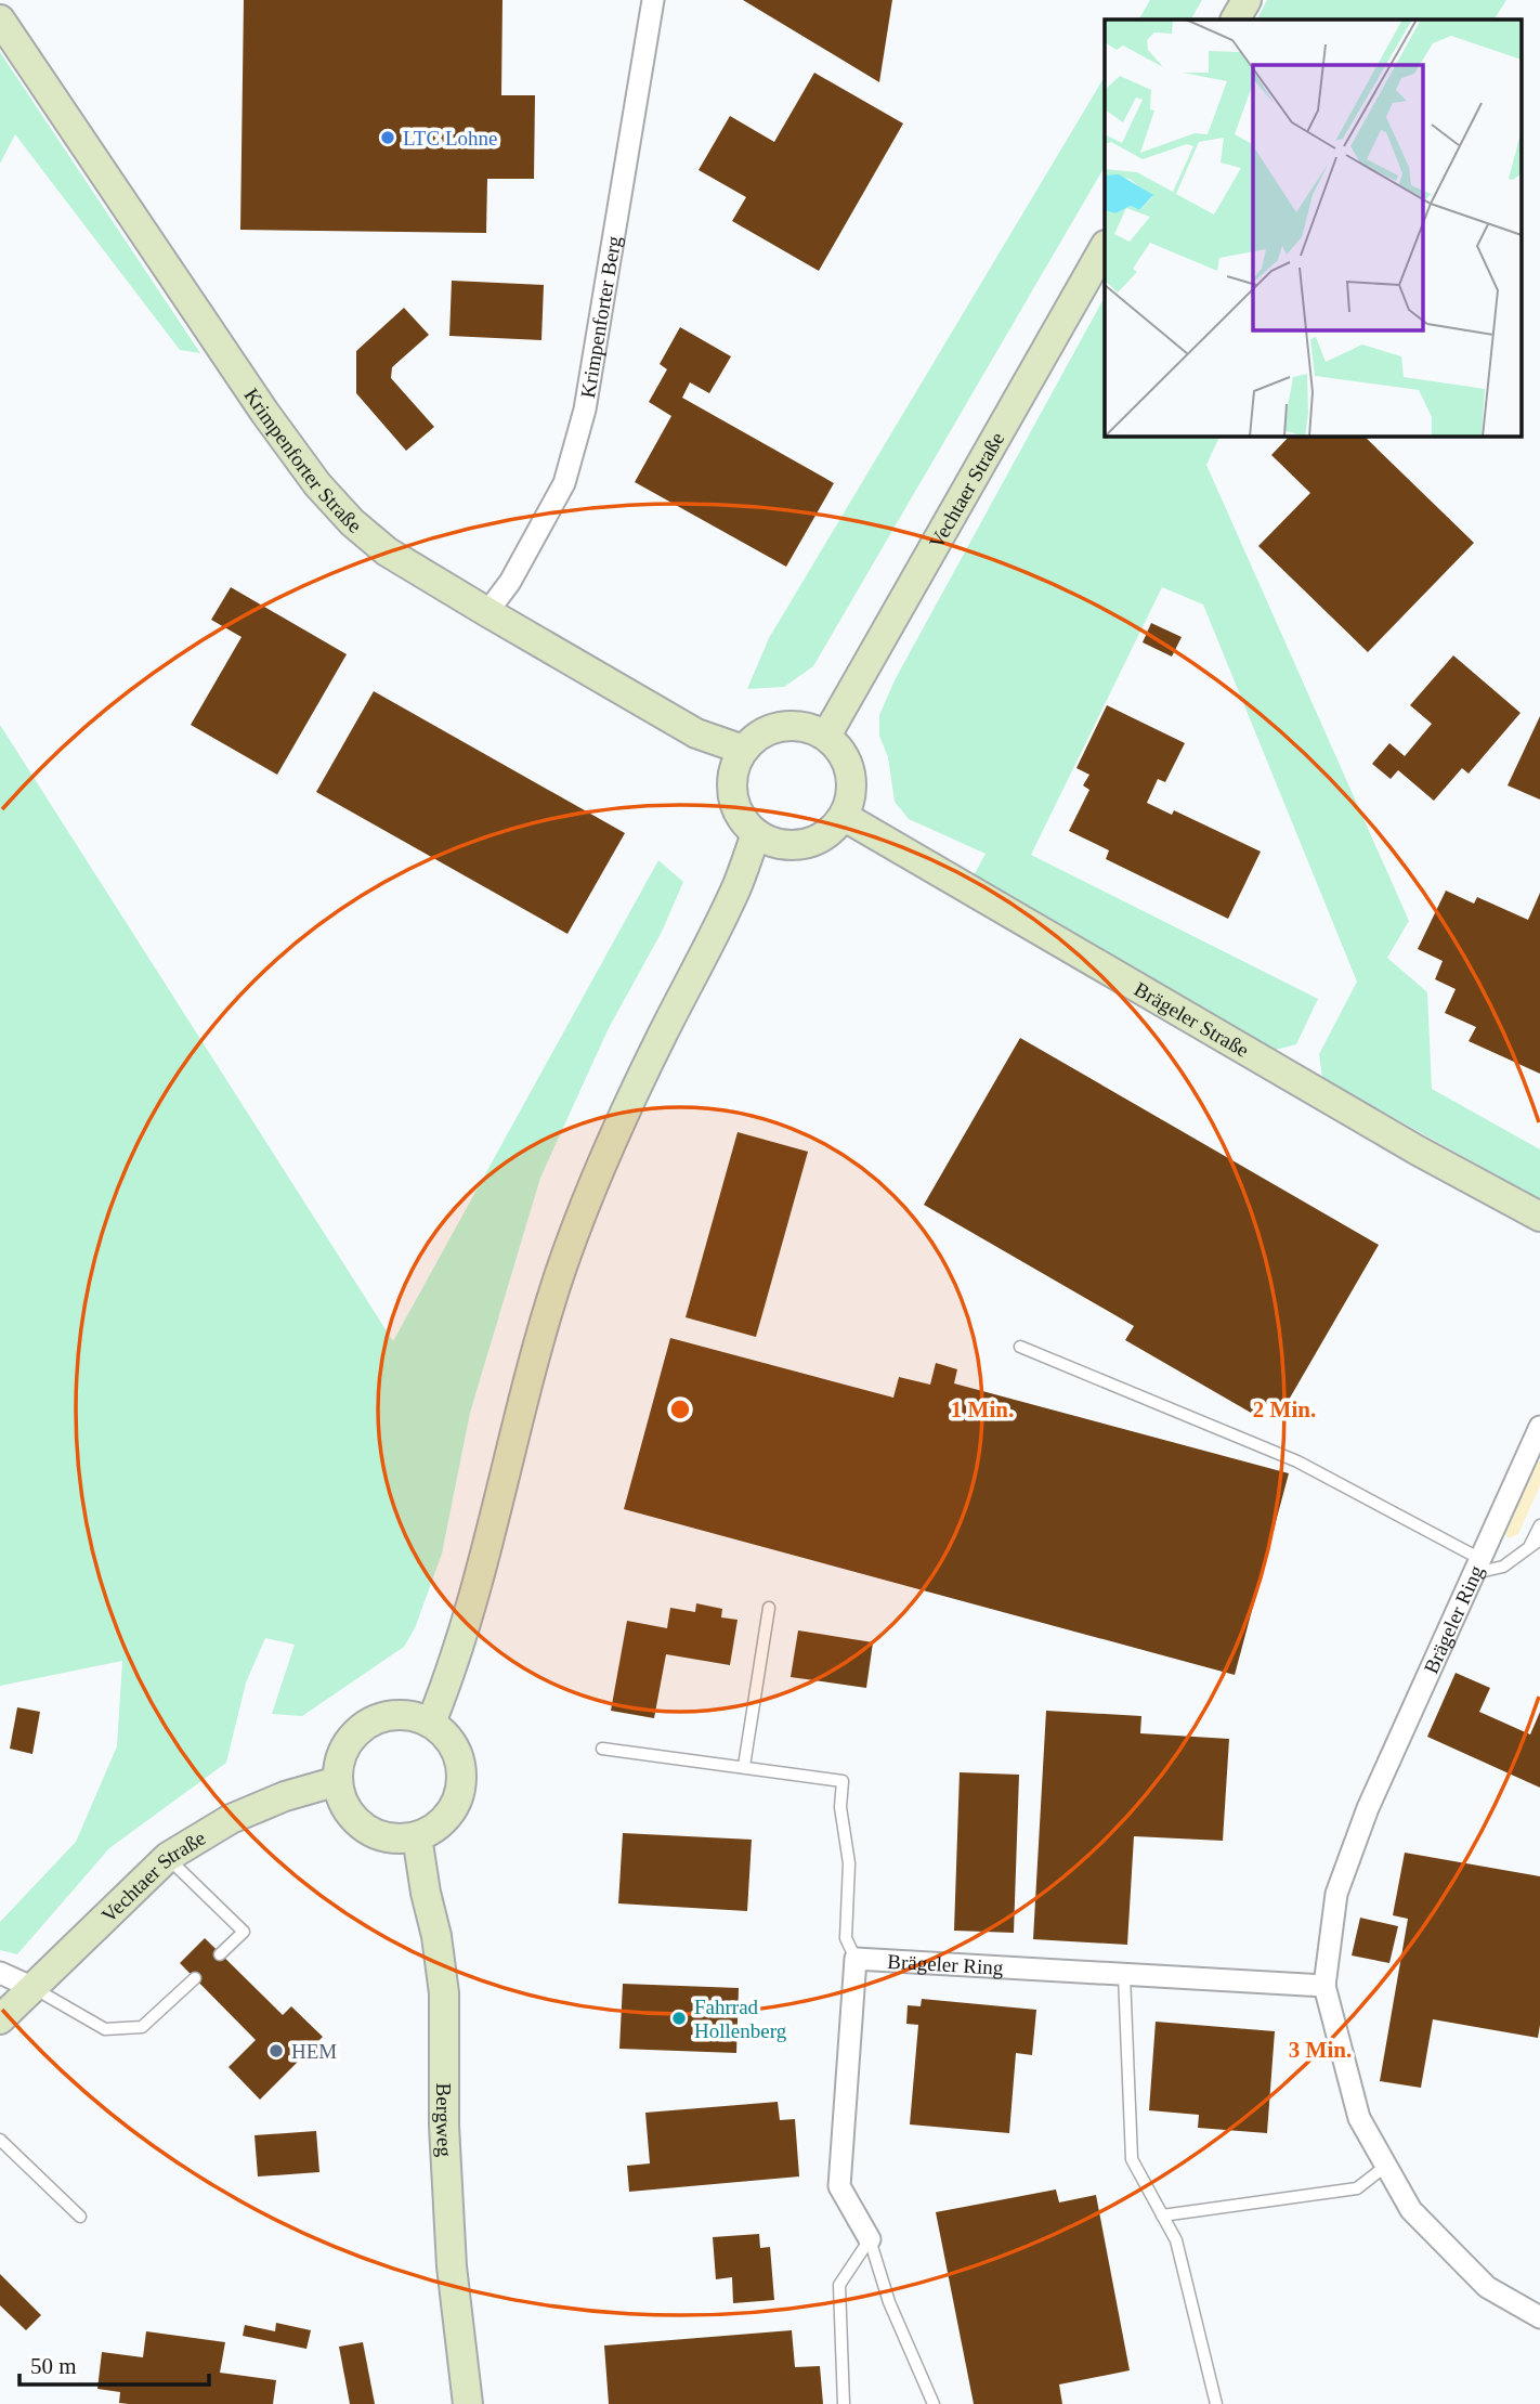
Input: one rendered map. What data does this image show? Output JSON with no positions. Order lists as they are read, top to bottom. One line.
{"streets":{"main road":["Krimpenforter Straße","Vechtaer Straße","Brägeler Straße","Bergweg"],"street":["Krimpenforter Berg","Brägeler Ring"]},"crossings":[["Krimpenforter Berg","Krimpenforter Straße"],["Krimpenforter Straße","Vechtaer Straße"],["Krimpenforter Straße","Brägeler Straße"],["Vechtaer Straße","Brägeler Straße"],["Vechtaer Straße","Bergweg"]],"places":["LTC Lohne","Fahrrad Hollenberg","HEM"],"scale_bar":"50 m","rings":["1 Min.","2 Min.","3 Min."]}
